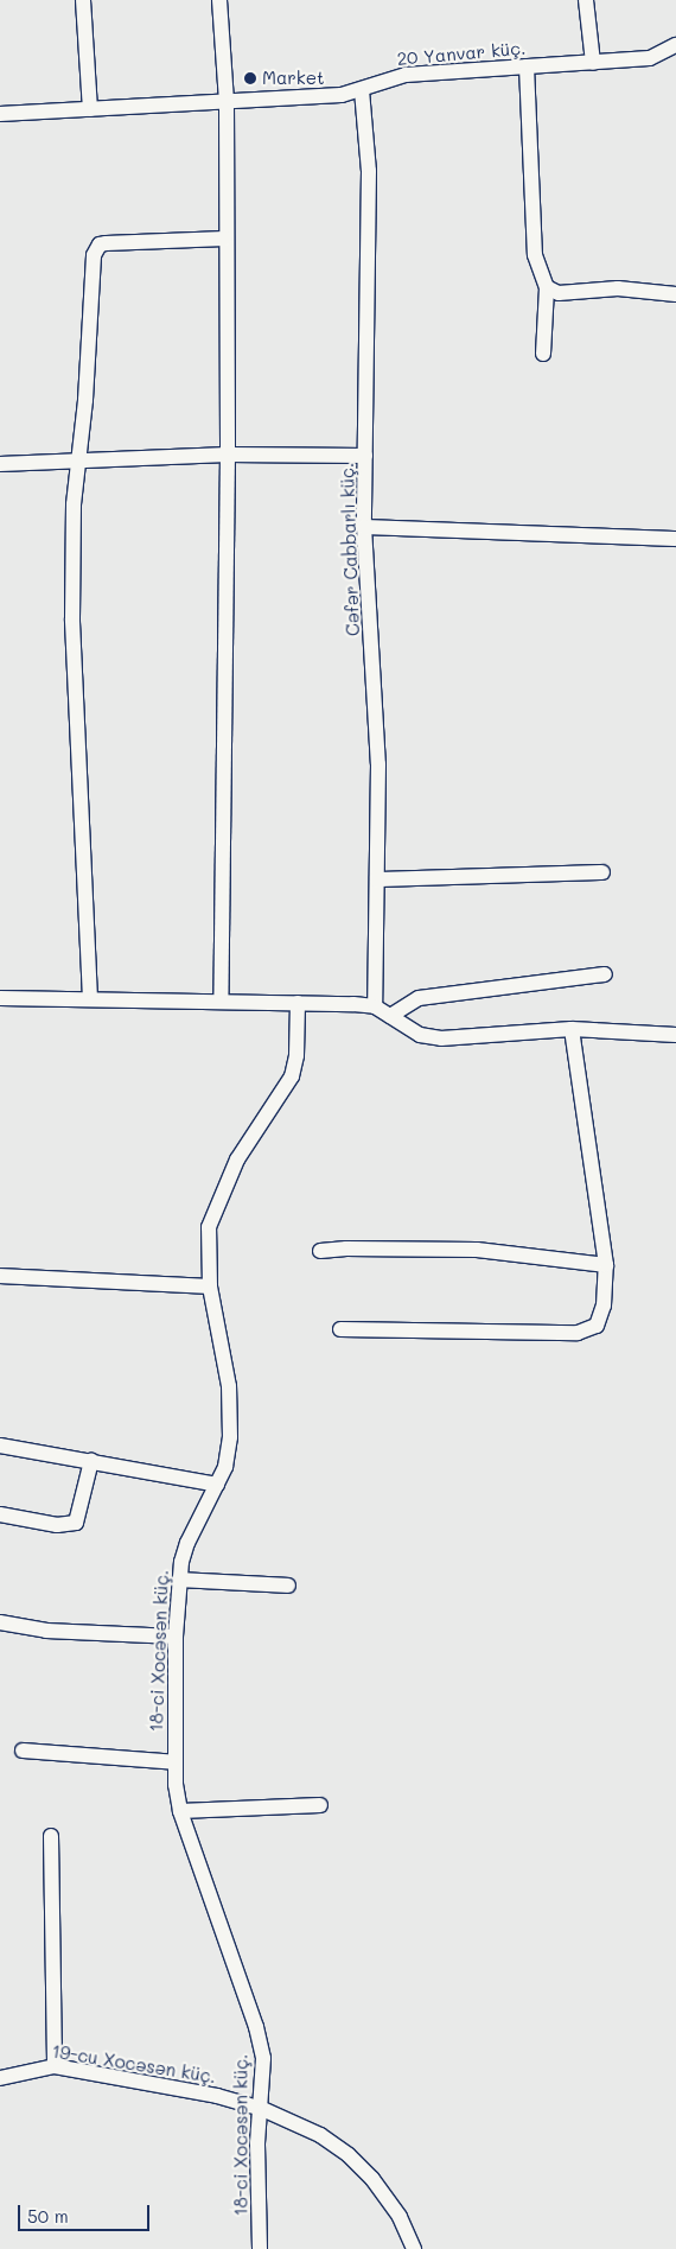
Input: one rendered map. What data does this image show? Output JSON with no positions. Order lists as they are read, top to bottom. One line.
{"streets":{"street":["20 Yanvar küç.","Cəfər Cabbarlı küç.","18-ci Xocəsən küç.","19-cu Xocəsən küç."]},"crossings":[["20 Yanvar küç.","Cəfər Cabbarlı küç."],["18-ci Xocəsən küç.","19-cu Xocəsən küç."]],"places":["Market"],"scale_bar":"50 m"}
